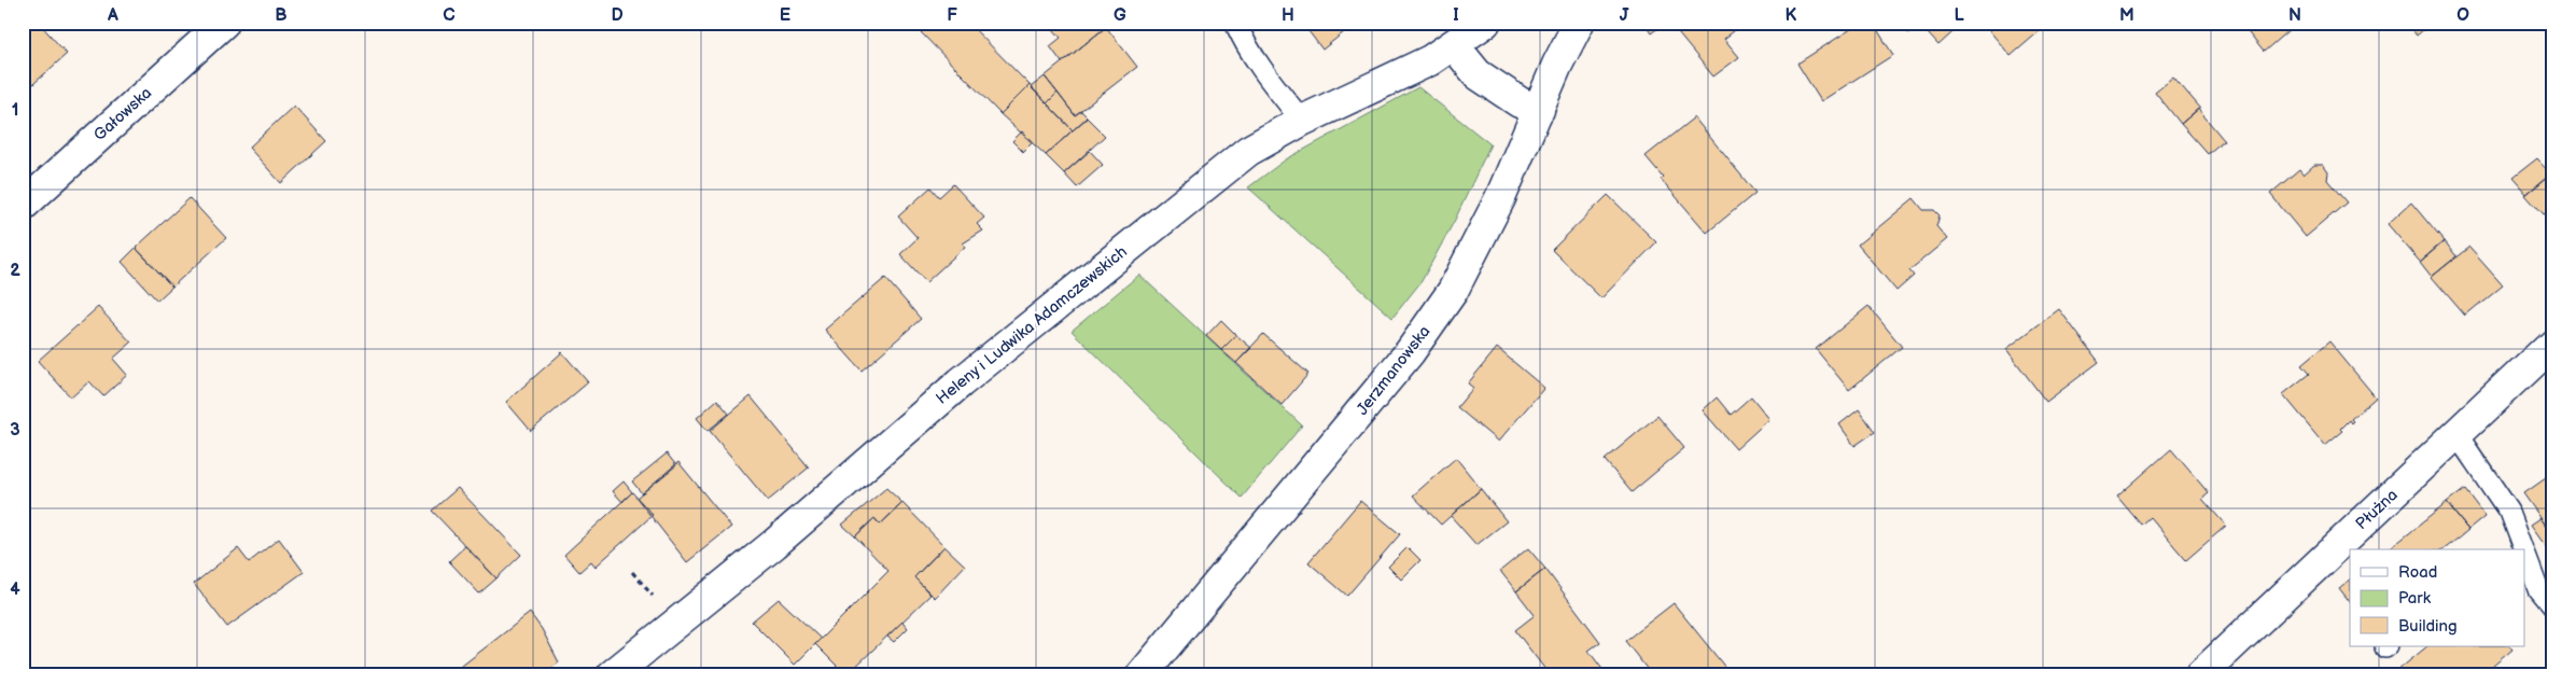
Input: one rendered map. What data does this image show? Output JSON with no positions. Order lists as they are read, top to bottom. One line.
{"streets":{"street":["Gałowska","Heleny i Ludwika Adamczewskich","Jerzmanowska","Płużna"]},"legend":["Road","Park","Building"],"grid":{"columns":["A","B","C","D","E","F","G","H","I","J","K","L","M","N","O"],"rows":["1","2","3","4"]}}
